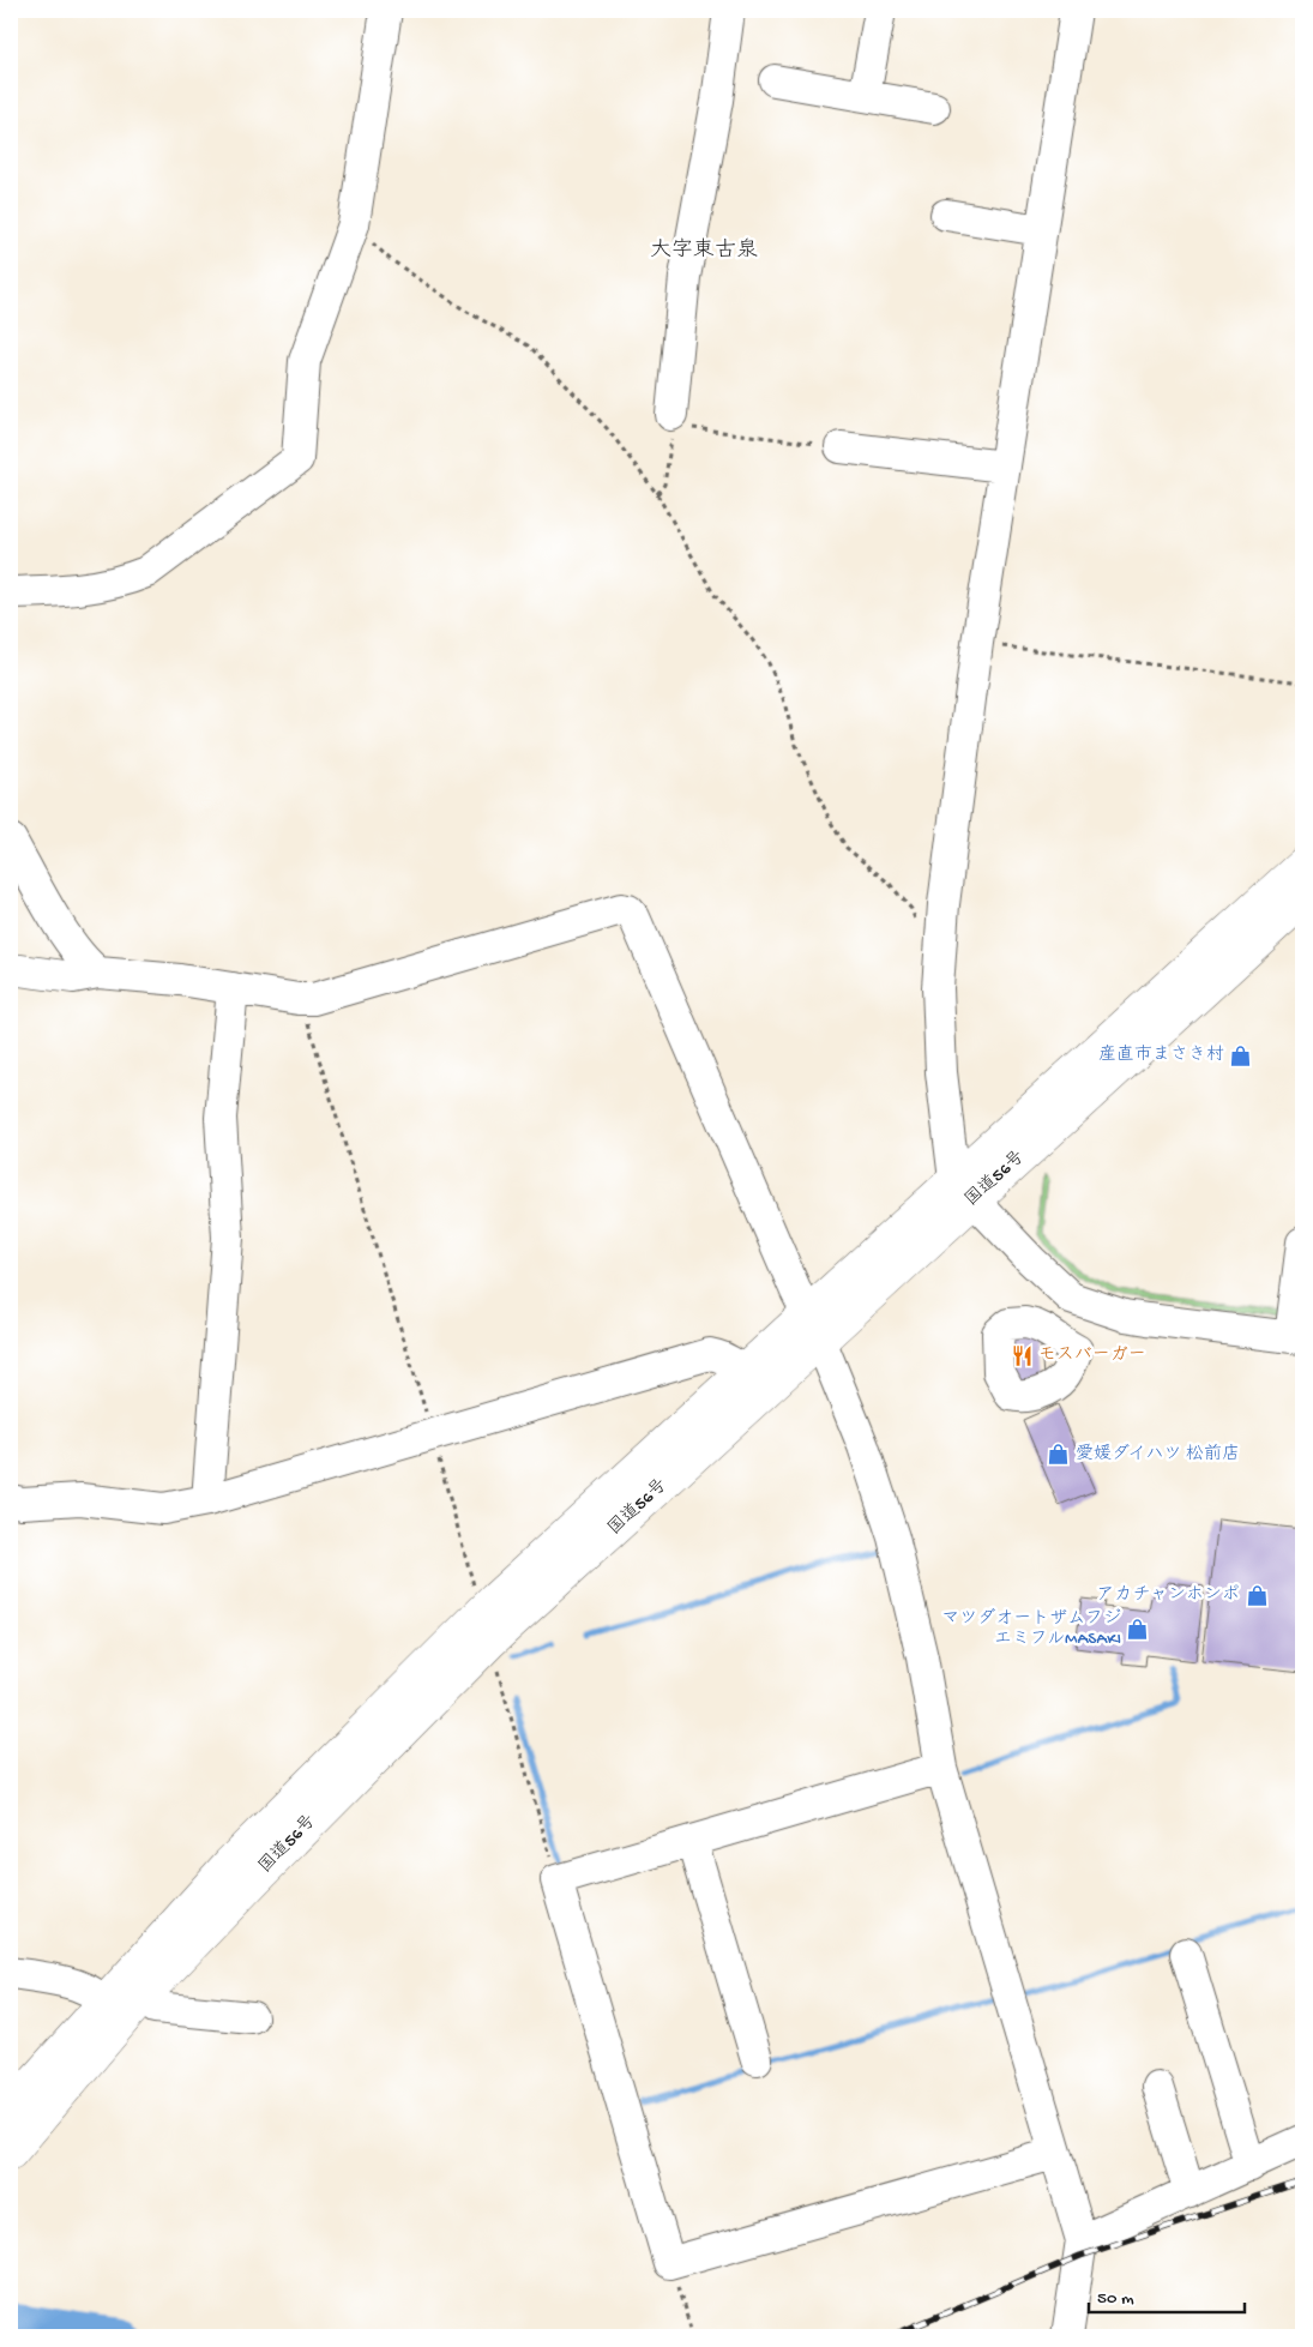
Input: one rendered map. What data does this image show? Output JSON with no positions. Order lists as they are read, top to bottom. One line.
{"streets":{"highway":["国道56号"]},"districts":["大字東古泉"],"places":{"shop":["産直市まさき村","愛媛ダイハツ 松前店","アカチャンホンポ","マツダオートザムフジ エミフルMASAKI"],"restaurant":["モスバーガー"]},"scale_bar":"50 m"}
